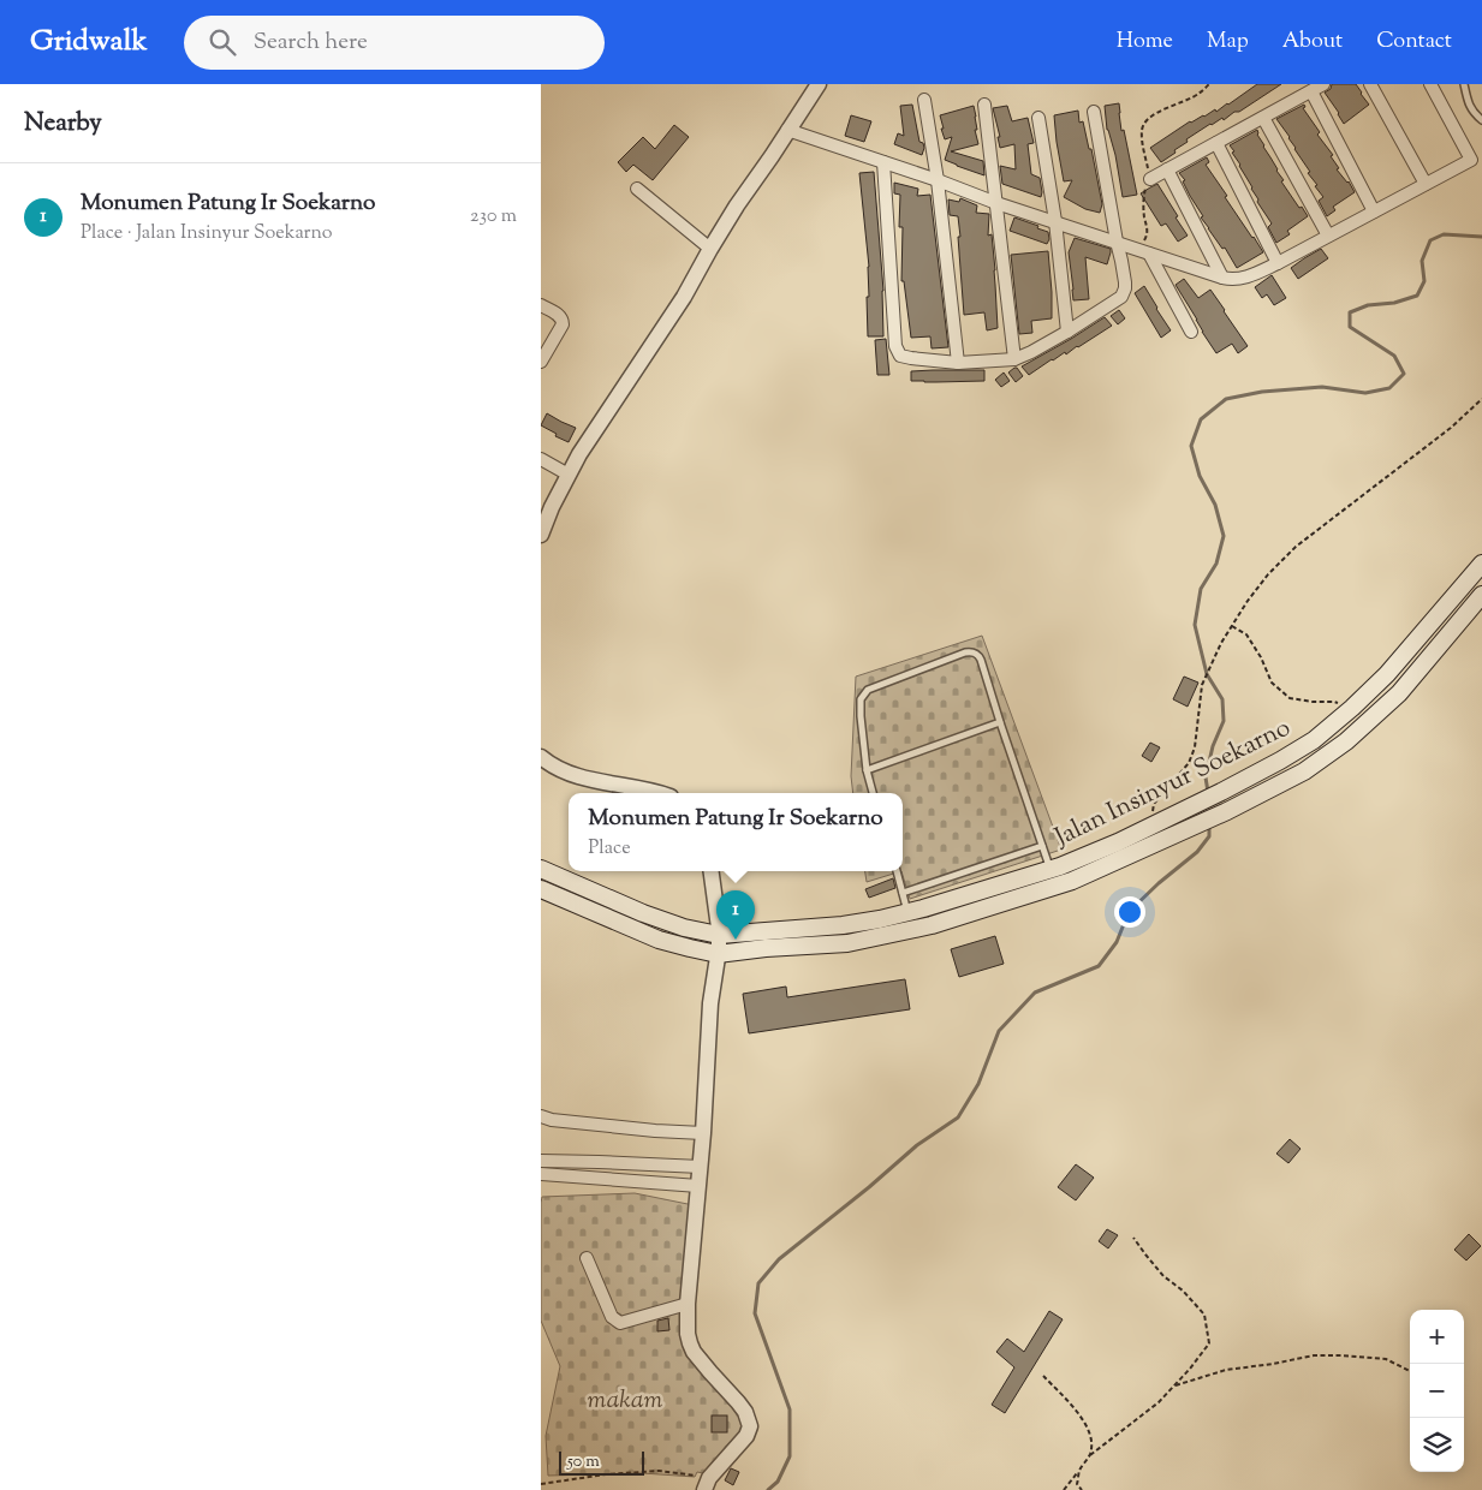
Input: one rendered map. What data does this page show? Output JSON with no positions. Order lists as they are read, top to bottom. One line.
{"streets":{"main road":["Jalan Insinyur Soekarno"]},"parks":["makam"],"scale_bar":"50 m","page":{"header":"Gridwalk","search":"Search here","nav":["Home","Map","About","Contact"],"heading":"Nearby","list":[{"mark":"1","name":"Monumen Patung Ir Soekarno","note":"Place · Jalan Insinyur Soekarno","value":"230 m"}],"popup":["Monumen Patung Ir Soekarno","Place"],"pins":"1","map_buttons":["+","−"],"scale":"50 m"}}
